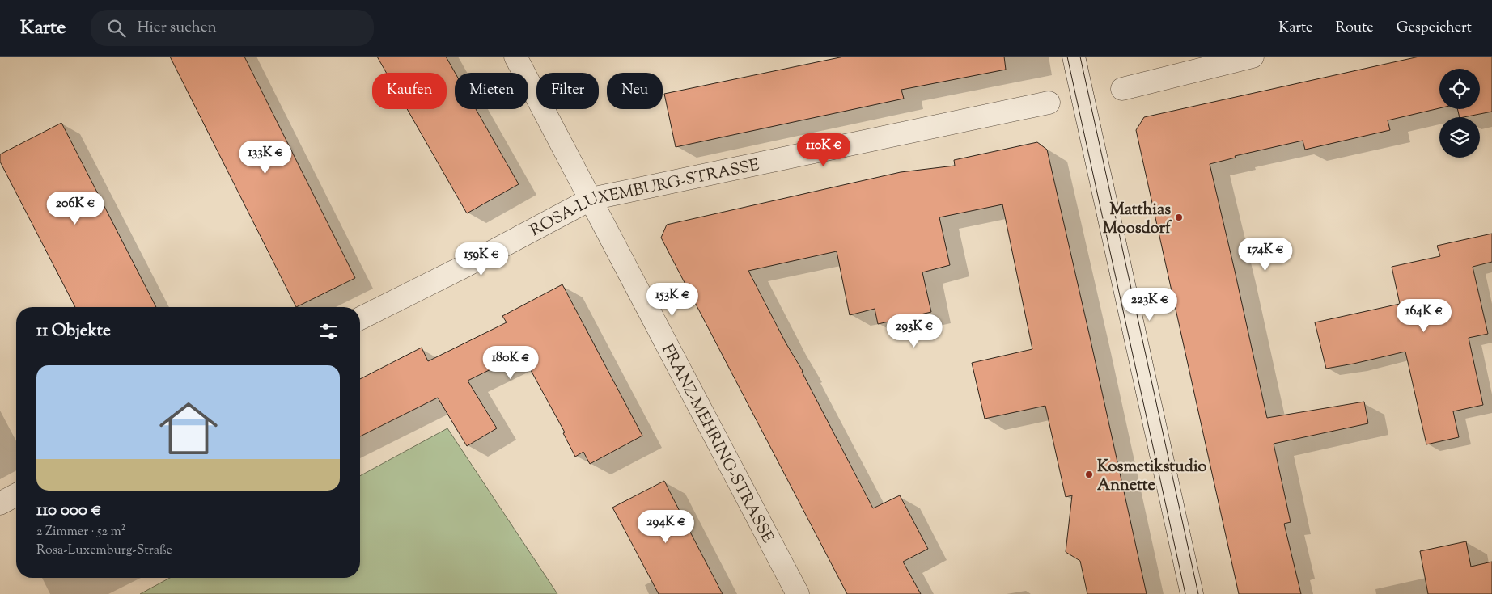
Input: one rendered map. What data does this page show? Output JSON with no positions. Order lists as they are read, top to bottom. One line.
{"streets":{"street":["ROSA-LUXEMBURG-STRASSE","FRANZ-MEHRING-STRASSE"]},"crossings":[["ROSA-LUXEMBURG-STRASSE","FRANZ-MEHRING-STRASSE"]],"places":["Matthias Moosdorf","Kosmetikstudio Annette"],"page":{"header":"Karte","search":"Hier suchen","nav":["Karte","Route","Gespeichert"],"chip":["Kaufen","Mieten","Filter","Neu"],"price":["110K €","133K €","206K €","174K €","159K €","153K €","223K €","164K €","293K €","180K €","294K €"],"heading":"11 Objekte","list":[{"name":"110 000 €","note":"2 Zimmer · 52 m² · Rosa-Luxemburg-Straße"}]}}
